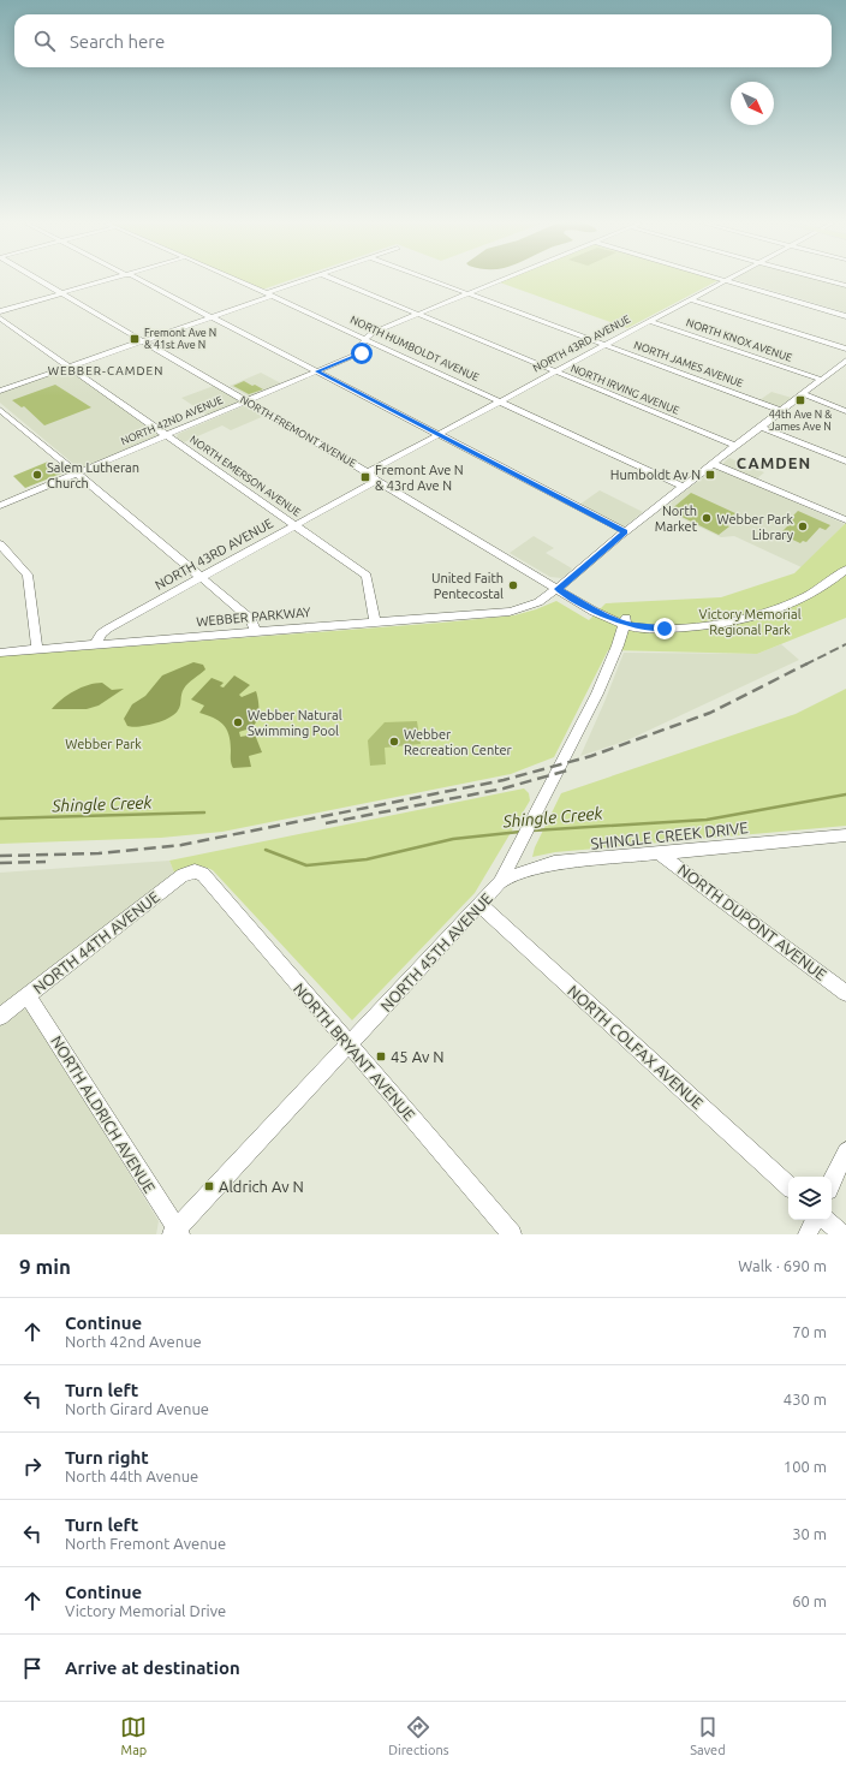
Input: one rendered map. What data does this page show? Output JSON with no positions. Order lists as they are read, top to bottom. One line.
{"streets":{"street":["NORTH KNOX AVENUE","NORTH 43RD AVENUE","NORTH HUMBOLDT AVENUE","NORTH JAMES AVENUE","NORTH IRVING AVENUE","NORTH 42ND AVENUE","NORTH FREMONT AVENUE","NORTH EMERSON AVENUE","WEBBER PARKWAY","SHINGLE CREEK DRIVE","NORTH DUPONT AVENUE","NORTH 44TH AVENUE","NORTH 45TH AVENUE","NORTH COLFAX AVENUE","NORTH BRYANT AVENUE","NORTH ALDRICH AVENUE"]},"crossings":[["NORTH KNOX AVENUE","NORTH 43RD AVENUE"],["NORTH 43RD AVENUE","NORTH HUMBOLDT AVENUE"],["NORTH 43RD AVENUE","NORTH JAMES AVENUE"],["NORTH 43RD AVENUE","NORTH IRVING AVENUE"],["NORTH 43RD AVENUE","NORTH FREMONT AVENUE"],["NORTH 43RD AVENUE","NORTH EMERSON AVENUE"],["NORTH 43RD AVENUE","WEBBER PARKWAY"],["NORTH HUMBOLDT AVENUE","NORTH 42ND AVENUE"],["NORTH 42ND AVENUE","NORTH FREMONT AVENUE"],["NORTH 42ND AVENUE","NORTH EMERSON AVENUE"],["NORTH FREMONT AVENUE","WEBBER PARKWAY"],["NORTH FREMONT AVENUE","NORTH 45TH AVENUE"],["NORTH EMERSON AVENUE","WEBBER PARKWAY"],["SHINGLE CREEK DRIVE","NORTH DUPONT AVENUE"],["SHINGLE CREEK DRIVE","NORTH 45TH AVENUE"],["NORTH 44TH AVENUE","NORTH BRYANT AVENUE"],["NORTH 44TH AVENUE","NORTH ALDRICH AVENUE"],["NORTH 45TH AVENUE","NORTH COLFAX AVENUE"],["NORTH 45TH AVENUE","NORTH BRYANT AVENUE"],["NORTH 45TH AVENUE","NORTH ALDRICH AVENUE"]],"districts":["WEBBER-CAMDEN","CAMDEN"],"water":["Shingle Creek"],"parks":["Victory Memorial Regional Park","Webber Park"],"places":{"transit":["Fremont Ave N & 41st Ave N","44th Ave N & James Ave N","Humboldt Av N","Fremont Ave N & 43rd Ave N","45 Av N","Aldrich Av N"],"other":["Salem Lutheran Church","North Market","Webber Park Library","United Faith Pentecostal","Webber Natural Swimming Pool","Webber Recreation Center"]},"north":"bottom right","page":{"search":"Search here","heading":["9 min","Walk · 690 m"],"list":[["Continue","North 42nd Avenue","70 m"],["Turn left","North Girard Avenue","430 m"],["Turn right","North 44th Avenue","100 m"],["Turn left","North Fremont Avenue","30 m"],["Continue","Victory Memorial Drive","60 m"],"Arrive at destination"],"nav":["Map","Directions","Saved"]}}
